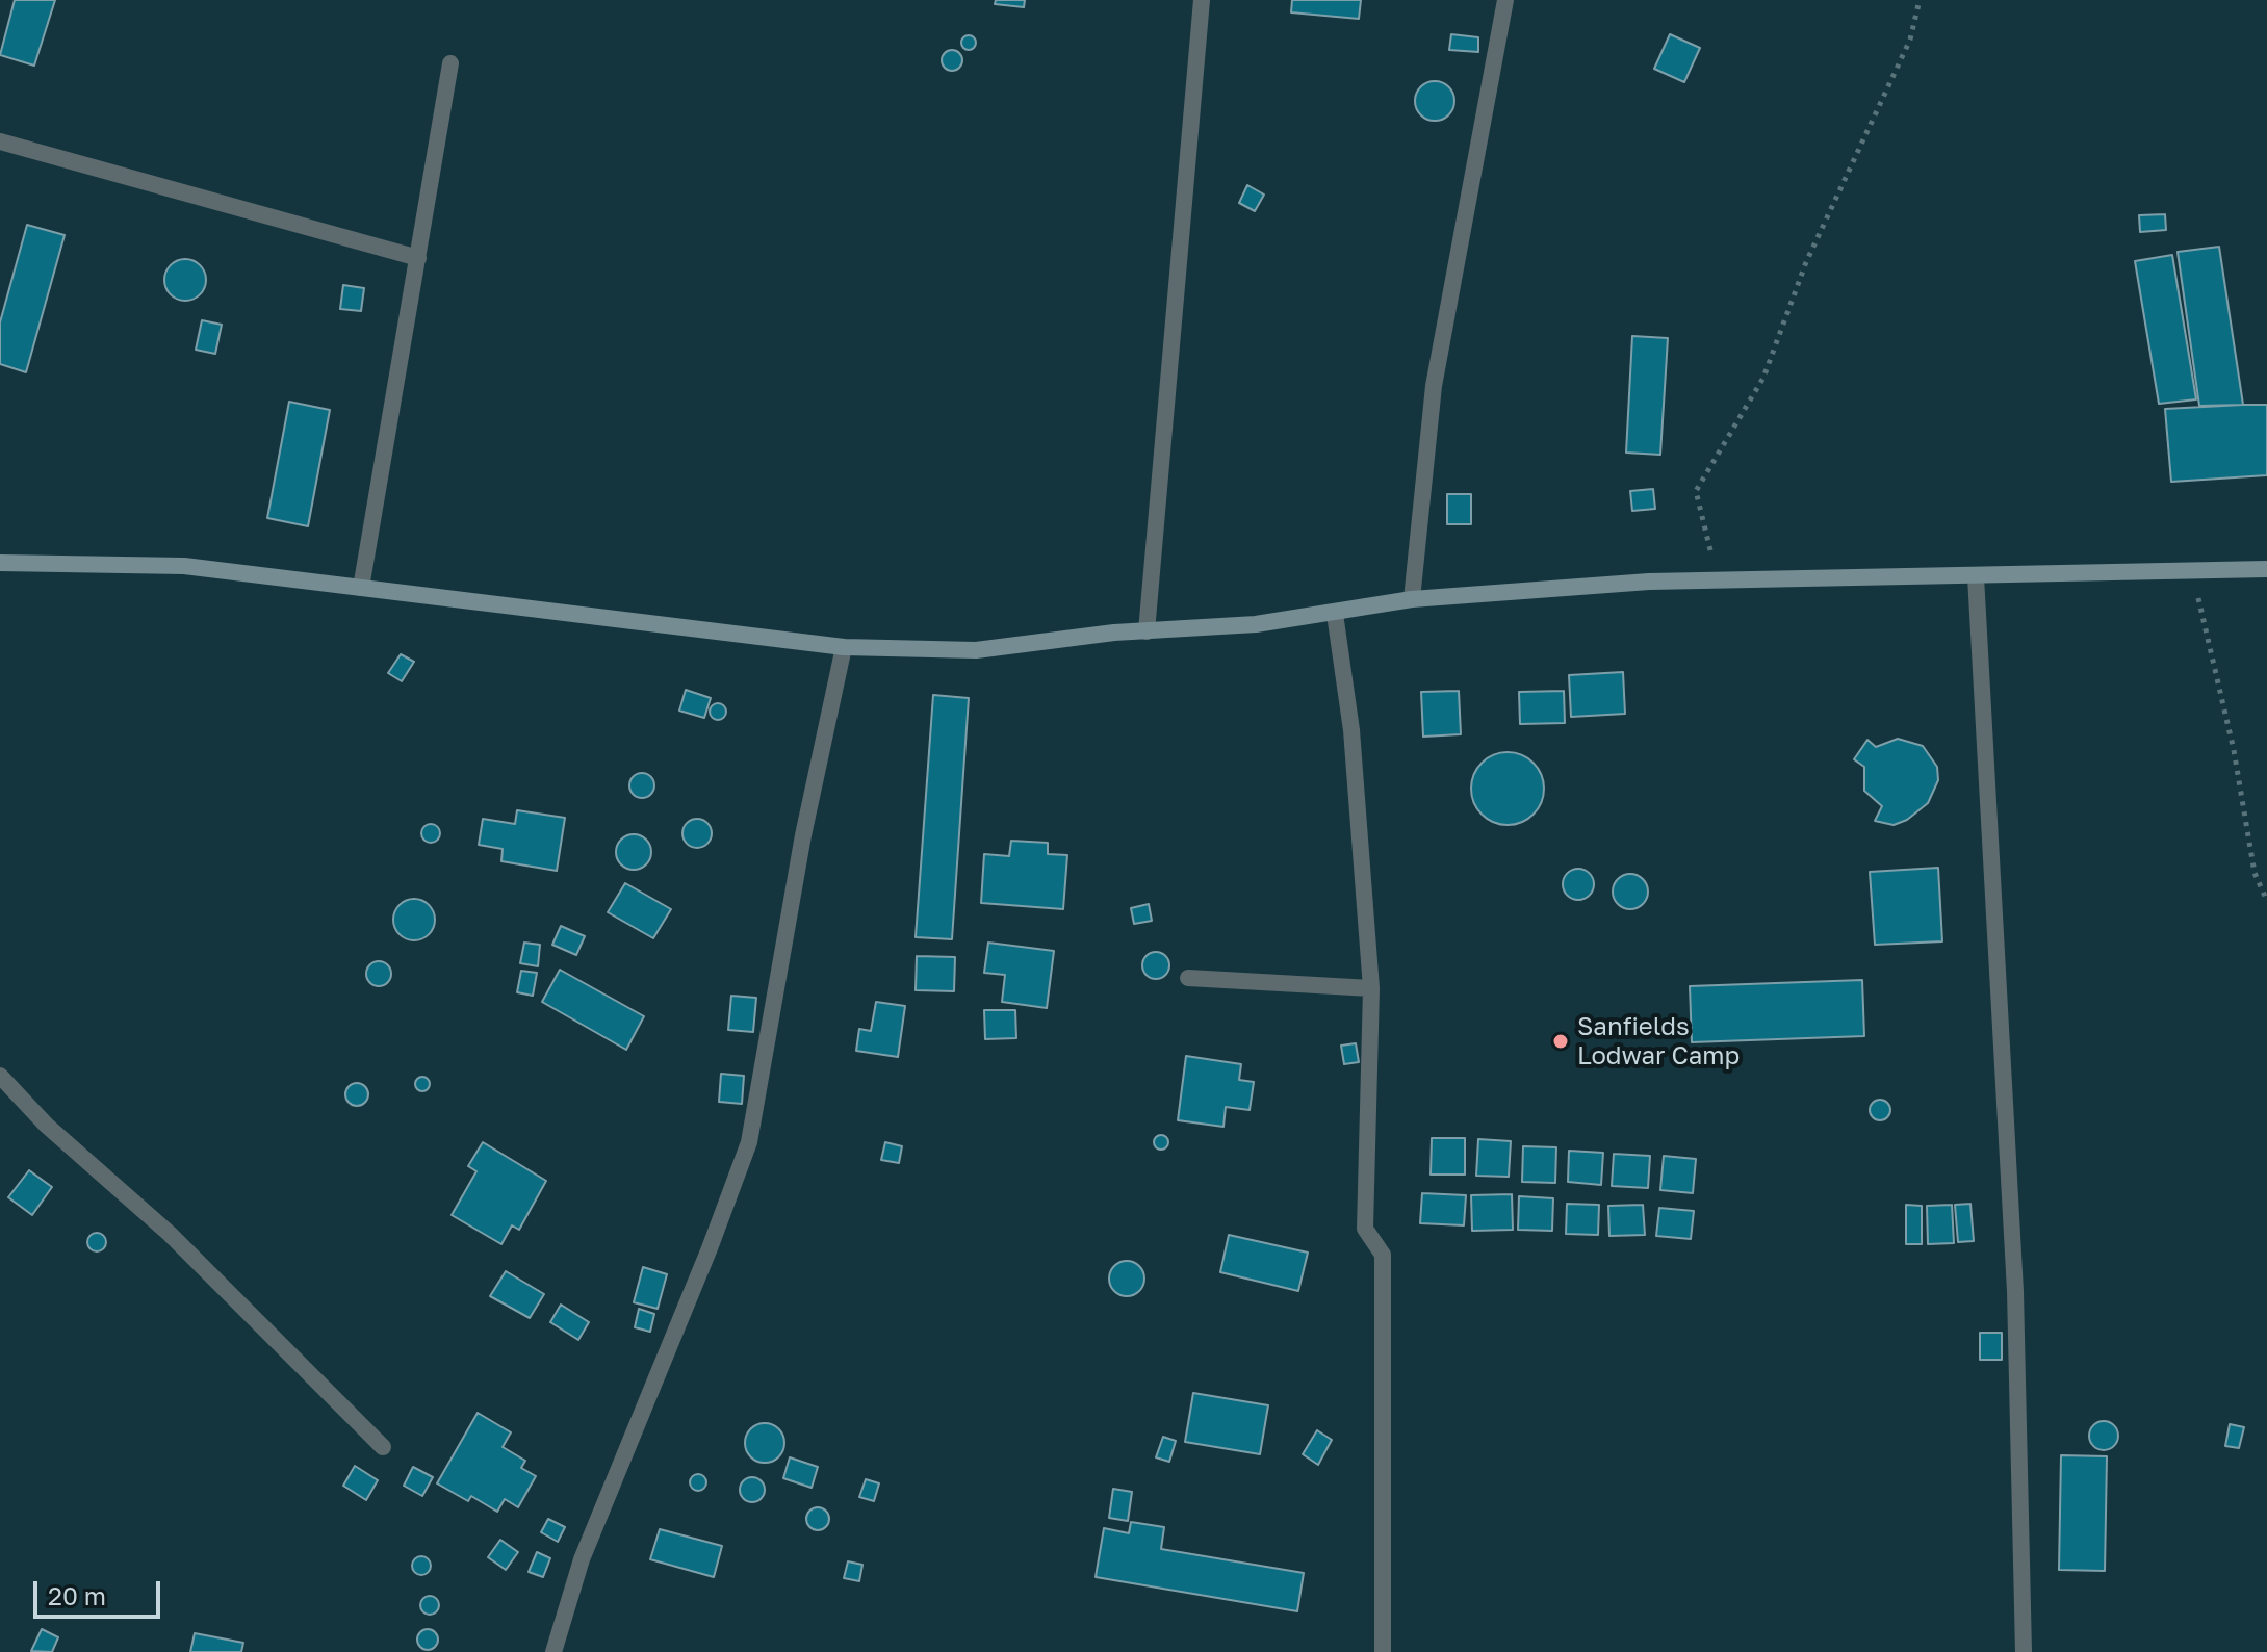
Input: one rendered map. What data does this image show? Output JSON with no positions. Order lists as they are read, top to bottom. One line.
{"places":["Sanfields Lodwar Camp"],"scale_bar":"20 m"}
